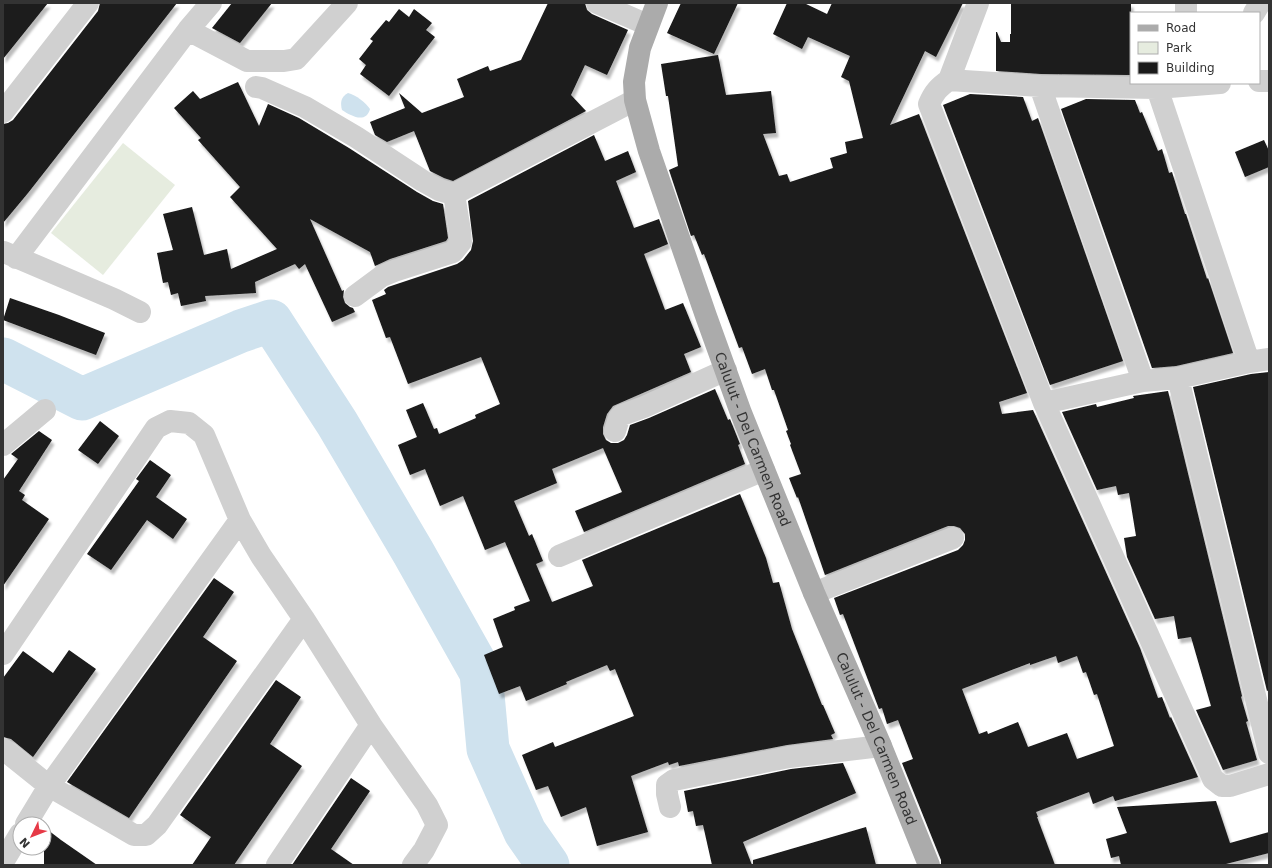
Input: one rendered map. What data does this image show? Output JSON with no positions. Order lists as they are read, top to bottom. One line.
{"streets":{"main road":["Calulut - Del Carmen Road"]},"legend":["Road","Park","Building"],"north":"bottom left"}
